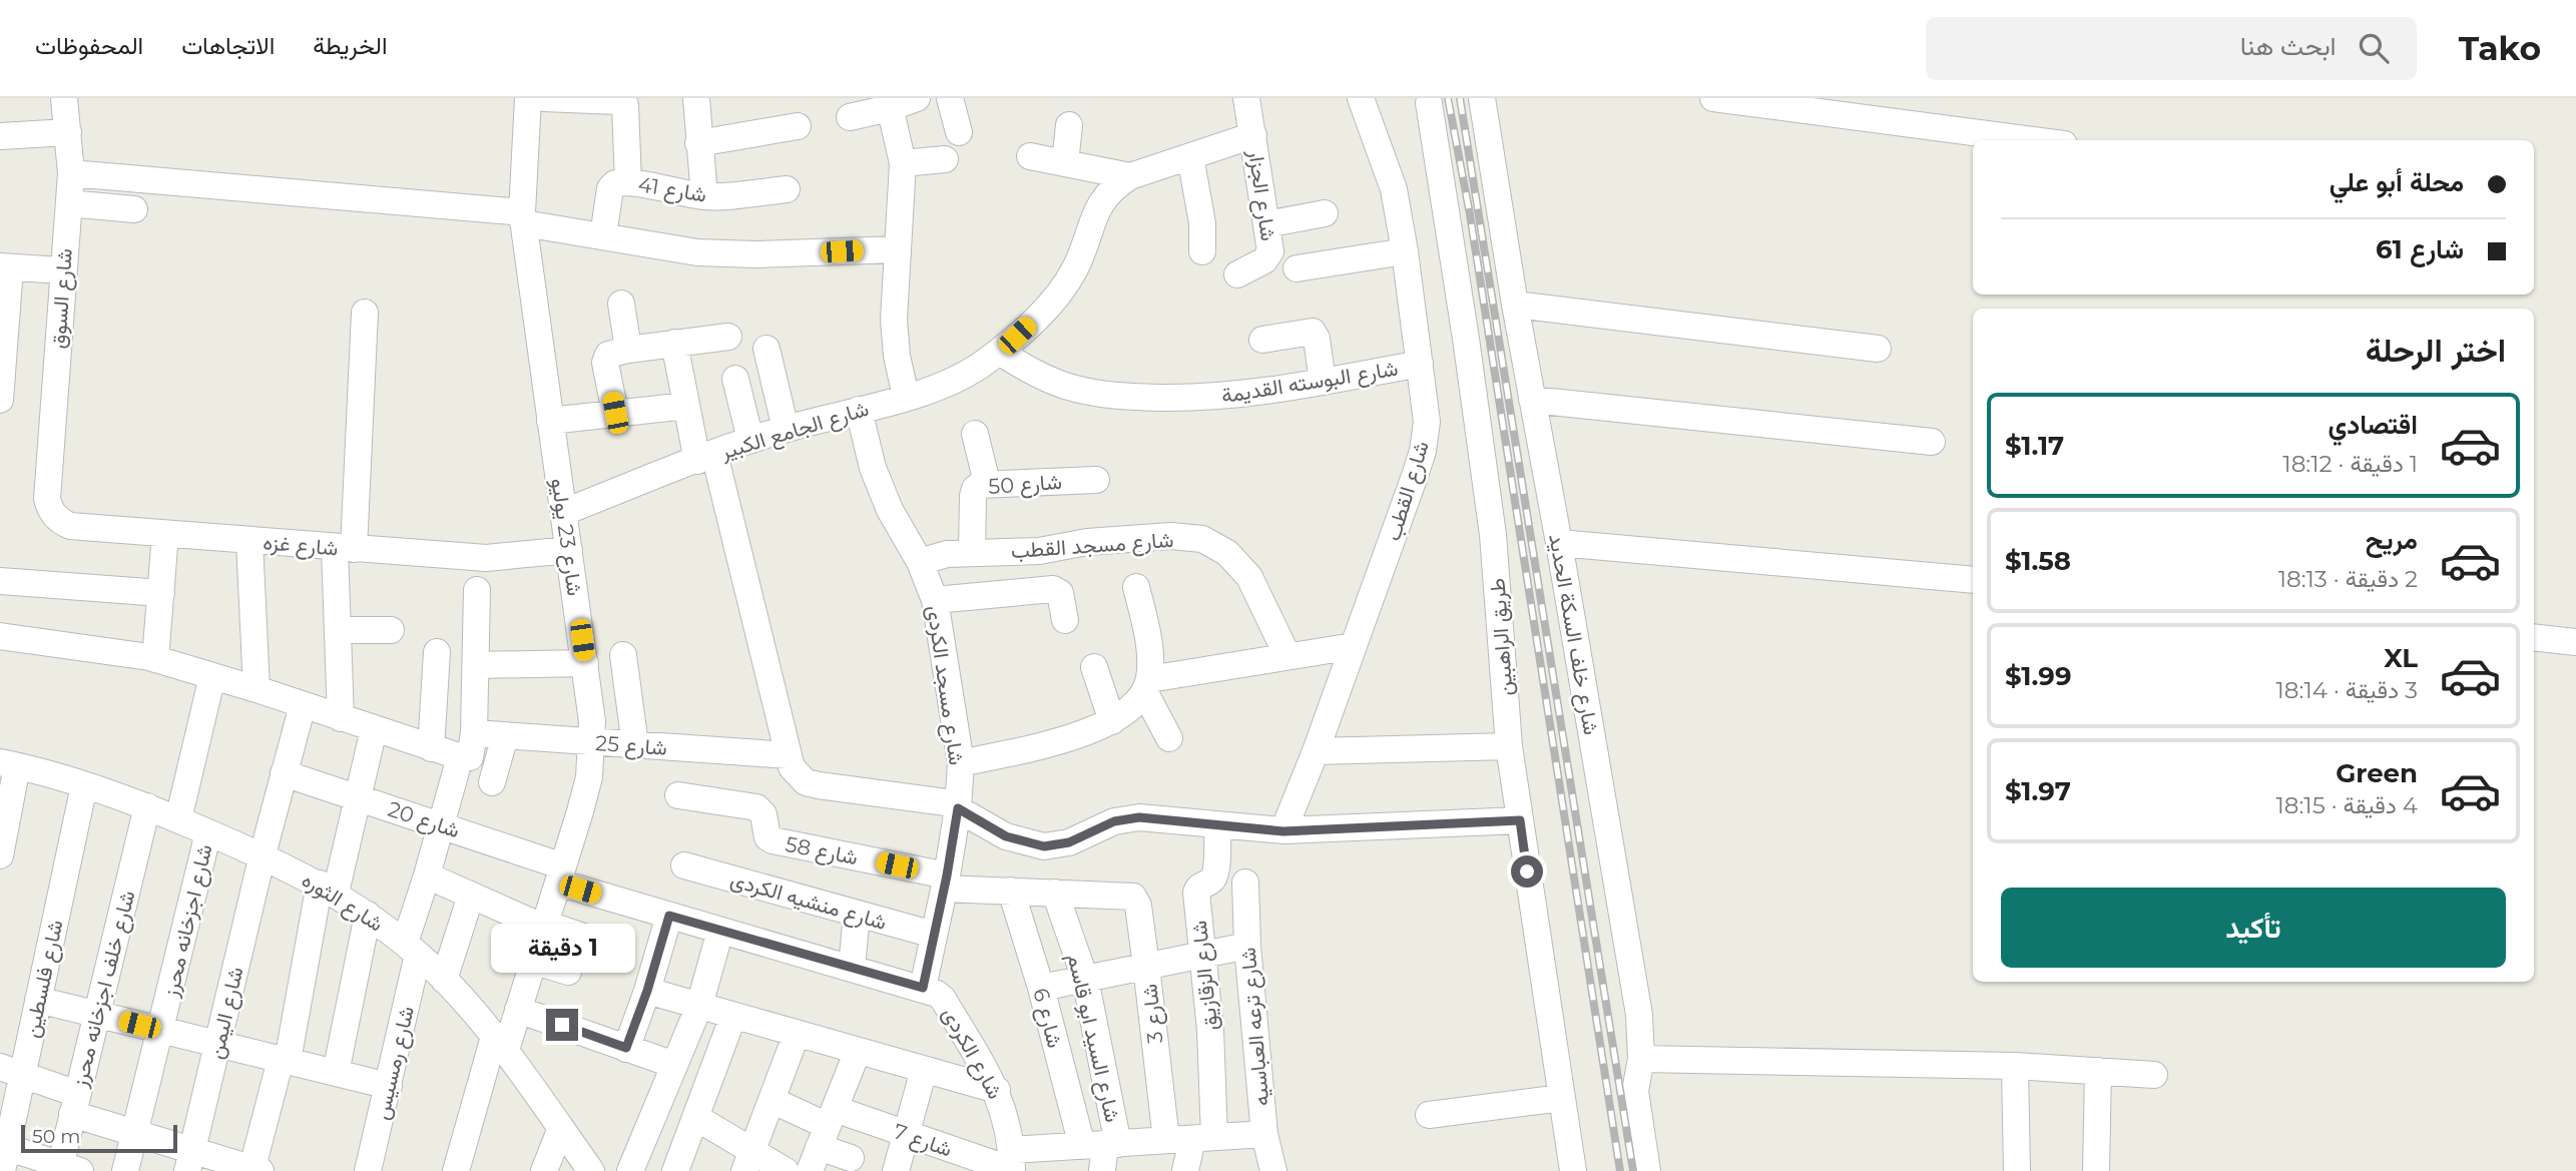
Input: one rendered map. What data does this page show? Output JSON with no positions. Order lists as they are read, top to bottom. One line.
{"streets":{"street":["شارع 41","شارع الجزار","شارع السوق","شارع البوسته القديمة","شارع الجامع الكبير","شارع 50","شارع القطب","شارع 23 يوليو","شارع غزه","شارع مسجد القطب","شارع خلف السكة الحديد","طريق الراهبين","شارع مسجد الكردى","شارع 25","شارع 20","شارع 58","شارع منشيه الكردى","شارع الثوره","شارع اجزخانه محرز","شارع الزقازيق","شارع فلسطين","شارع خلف اجزخانه محرز","شارع اليمن","شارع 3","شارع 6","شارع ترعه العباسيه","شارع السيد ابو قاسم","شارع الكردى","شارع رمسيس","شارع 7"]},"crossings":[["شارع السوق","شارع غزه"],["شارع البوسته القديمة","شارع الجامع الكبير"],["شارع البوسته القديمة","شارع القطب"],["شارع الجامع الكبير","شارع 23 يوليو"],["شارع الجامع الكبير","شارع مسجد الكردى"],["شارع 50","شارع مسجد القطب"],["شارع 23 يوليو","شارع غزه"],["شارع 23 يوليو","شارع 25"],["شارع 23 يوليو","شارع 20"],["شارع 23 يوليو","شارع الثوره"],["شارع مسجد القطب","شارع مسجد الكردى"],["شارع مسجد الكردى","شارع 20"],["شارع مسجد الكردى","شارع 58"],["شارع مسجد الكردى","شارع منشيه الكردى"],["شارع مسجد الكردى","شارع الكردى"],["شارع 25","شارع رمسيس"],["شارع 20","شارع اليمن"],["شارع 20","شارع الكردى"],["شارع 20","شارع رمسيس"],["شارع الثوره","شارع اجزخانه محرز"],["شارع الثوره","شارع فلسطين"],["شارع الثوره","شارع خلف اجزخانه محرز"],["شارع الثوره","شارع اليمن"],["شارع الثوره","شارع رمسيس"],["شارع الزقازيق","شارع 3"],["شارع 3","شارع السيد ابو قاسم"],["شارع 6","شارع السيد ابو قاسم"],["شارع الكردى","شارع 7"]],"scale_bar":"50 m","page":{"header":"Tako","search":"ابحث هنا","nav":["الخريطة","الاتجاهات","المحفوظات"],"banner":["محلة أبو علي","شارع 61"],"heading":"اختر الرحلة","list":[{"name":"اقتصادي","note":"1 دقيقة · 18:12","value":"$1.17"},{"name":"مريح","note":"2 دقيقة · 18:13","value":"$1.58"},{"name":"XL","note":"3 دقيقة · 18:14","value":"$1.99"},{"name":"Green","note":"4 دقيقة · 18:15","value":"$1.97"}],"buttons":"تأكيد","bubble":"1 دقيقة","scale":"50 m"}}
